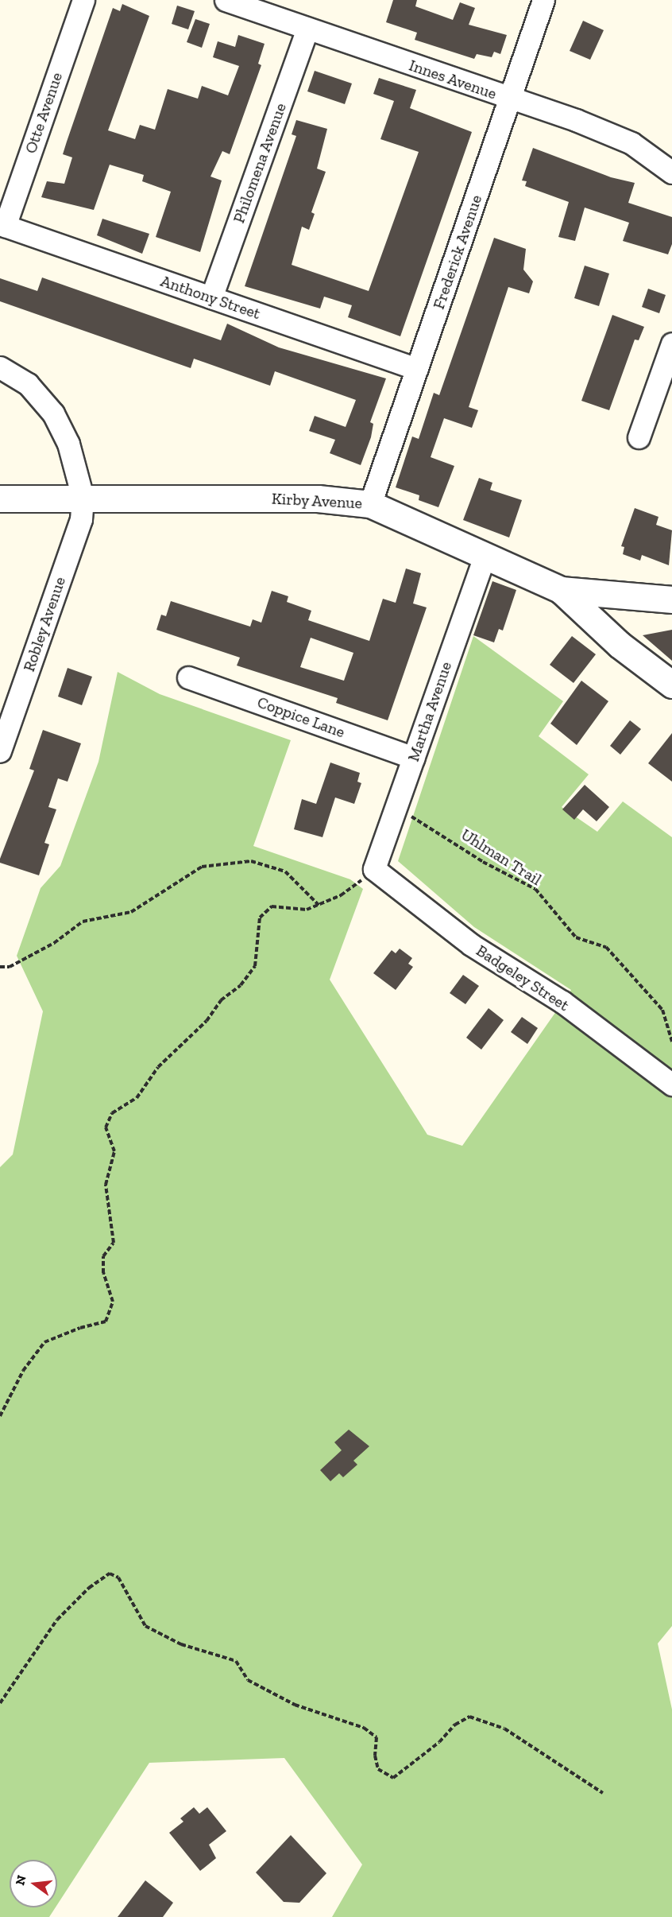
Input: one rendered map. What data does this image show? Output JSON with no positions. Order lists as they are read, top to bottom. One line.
{"streets":{"street":["Innes Avenue","Otte Avenue","Philomena Avenue","Frederick Avenue","Anthony Street","Kirby Avenue","Robley Avenue","Martha Avenue","Coppice Lane","Badgeley Street"],"path":["Uhlman Trail"]},"crossings":[["Innes Avenue","Philomena Avenue"],["Innes Avenue","Frederick Avenue"],["Otte Avenue","Anthony Street"],["Philomena Avenue","Anthony Street"],["Frederick Avenue","Anthony Street"],["Frederick Avenue","Kirby Avenue"],["Kirby Avenue","Robley Avenue"],["Kirby Avenue","Martha Avenue"],["Martha Avenue","Coppice Lane"],["Martha Avenue","Uhlman Trail"],["Martha Avenue","Badgeley Street"]],"north":"left"}
